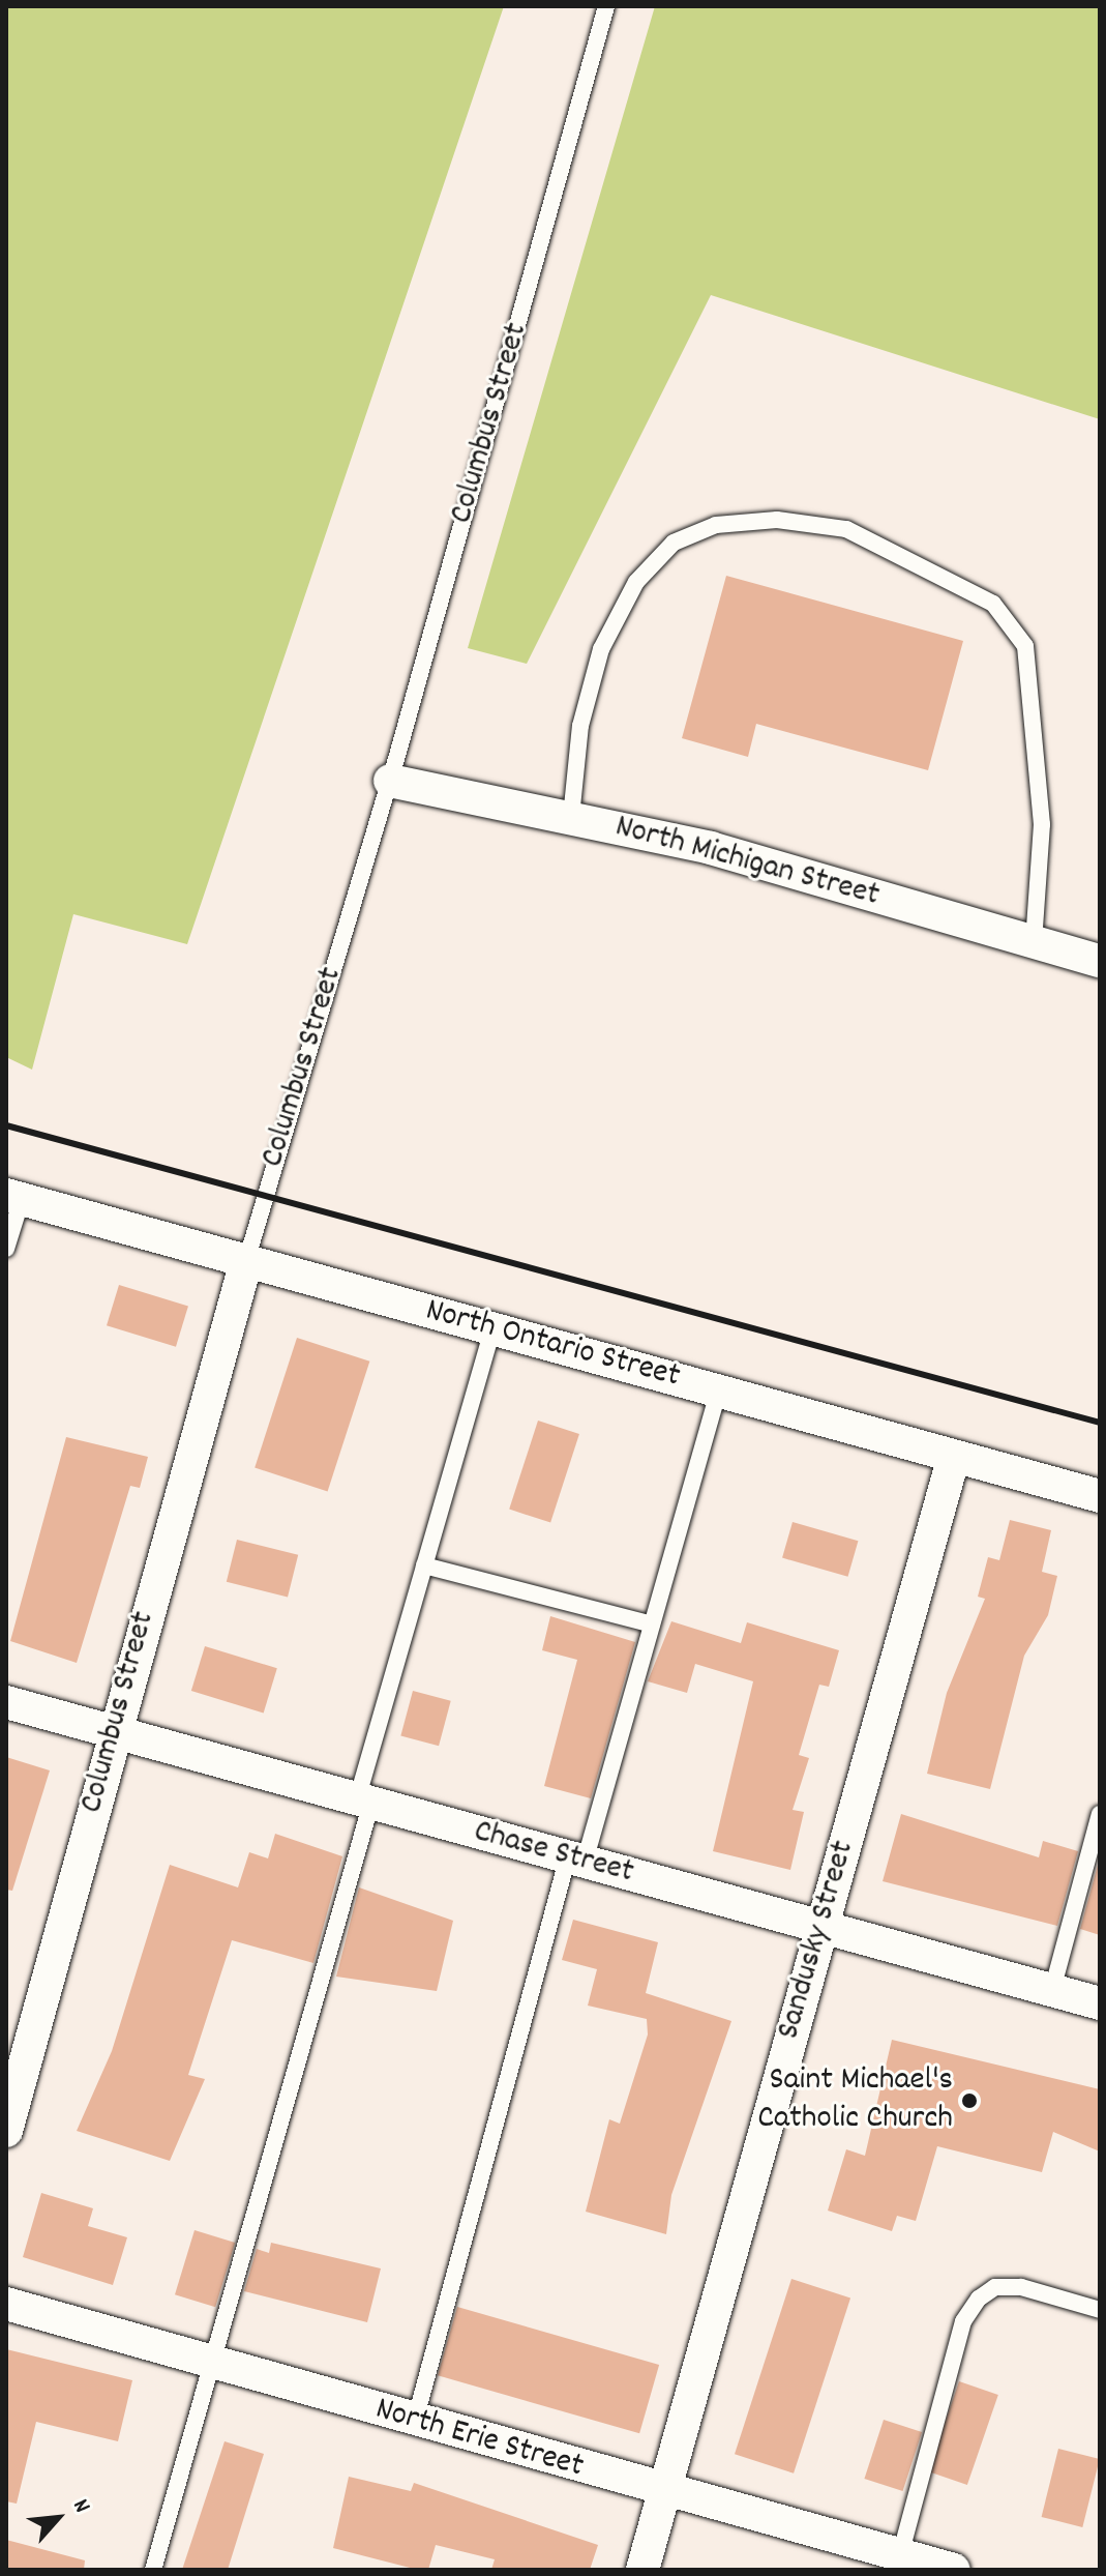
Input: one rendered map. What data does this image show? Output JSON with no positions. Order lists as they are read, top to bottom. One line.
{"streets":{"street":["Columbus Street","North Michigan Street","North Ontario Street","Chase Street","Sandusky Street","North Erie Street"]},"crossings":[["Columbus Street","North Michigan Street"],["Columbus Street","North Ontario Street"],["Columbus Street","Chase Street"],["North Ontario Street","Sandusky Street"],["Chase Street","Sandusky Street"],["Sandusky Street","North Erie Street"]],"places":["Saint Michael's Catholic Church"],"north":"top right"}
